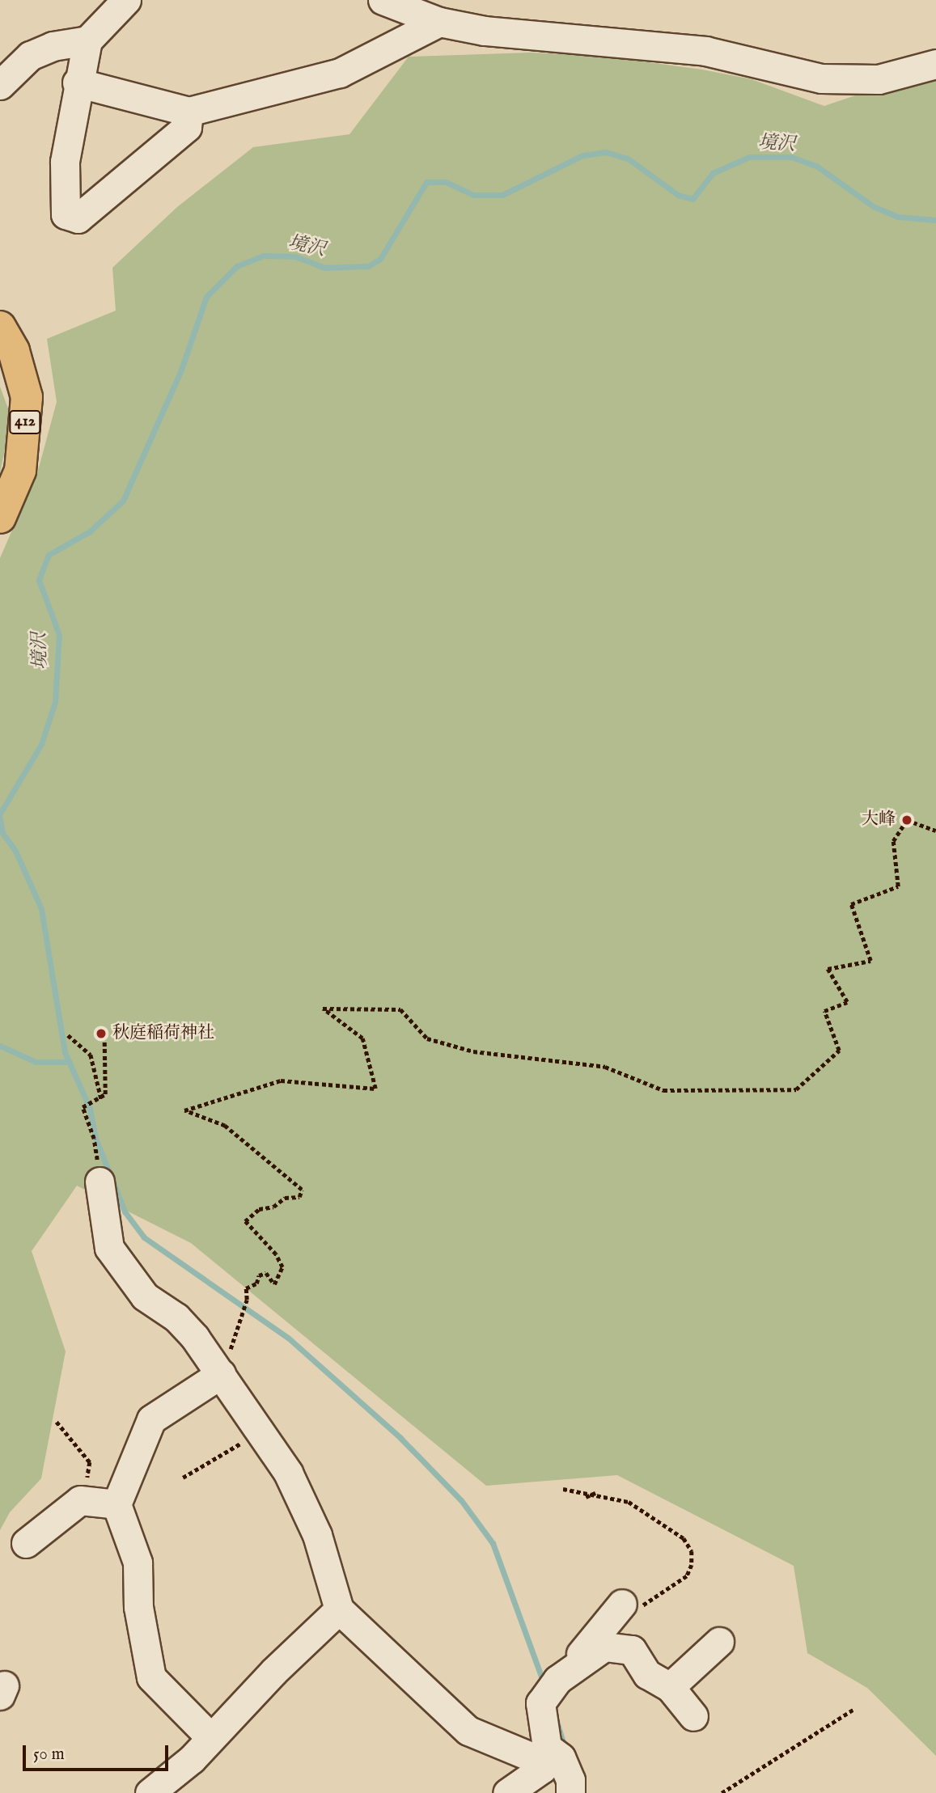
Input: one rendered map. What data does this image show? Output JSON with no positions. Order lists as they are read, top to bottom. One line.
{"streets":{"highway":["412"]},"water":["境沢"],"places":["大峰","秋庭稲荷神社"],"scale_bar":"50 m"}
